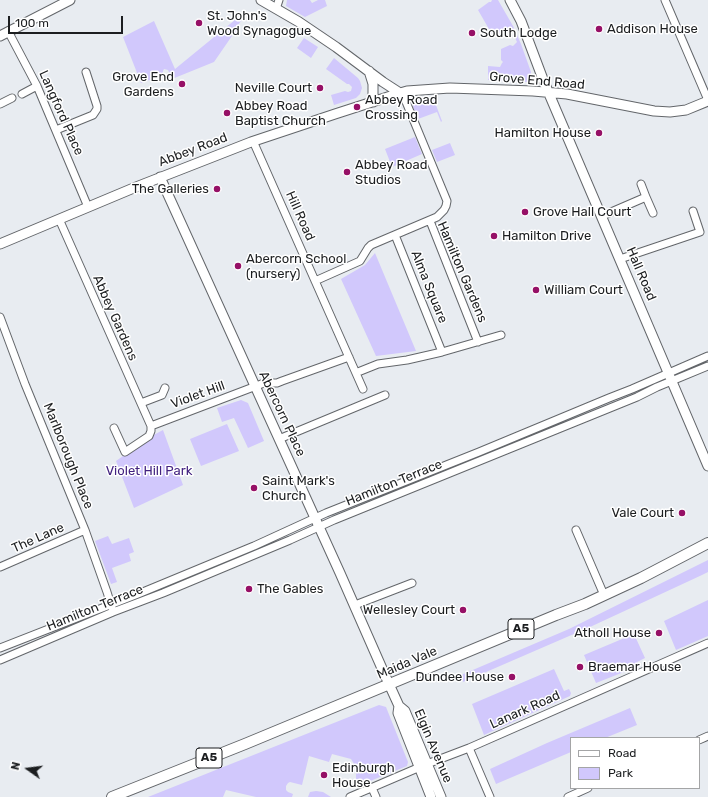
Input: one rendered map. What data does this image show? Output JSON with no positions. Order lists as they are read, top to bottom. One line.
{"streets":{"main road":["A5","Maida Vale"],"street":["Grove End Road","Langford Place","Abbey Road","Hill Road","Hamilton Gardens","Hall Road","Alma Square","Abbey Gardens","Violet Hill","Abercorn Place","Marlborough Place","Hamilton Terrace","The Lane","Lanark Road","Elgin Avenue"]},"crossings":[["Grove End Road","Abbey Road"],["Grove End Road","Hall Road"],["Langford Place","Abbey Road"],["Abbey Road","Hill Road"],["Abbey Road","Abbey Gardens"],["Abbey Road","Abercorn Place"],["Hill Road","Violet Hill"],["Hamilton Gardens","Alma Square"],["Hall Road","Hamilton Terrace"],["Abbey Gardens","Violet Hill"],["Violet Hill","Abercorn Place"],["Abercorn Place","Hamilton Terrace"],["Abercorn Place","Maida Vale"],["Abercorn Place","Elgin Avenue"],["Marlborough Place","Hamilton Terrace"],["Marlborough Place","The Lane"],["Maida Vale","Elgin Avenue"],["Lanark Road","Elgin Avenue"]],"parks":["Violet Hill Park"],"places":["St. John's Wood Synagogue","Addison House","South Lodge","Grove End Gardens","Neville Court","Abbey Road Crossing","Abbey Road Baptist Church","Hamilton House","Abbey Road Studios","The Galleries","Grove Hall Court","Hamilton Drive","Abercorn School (nursery)","William Court","Saint Mark's Church","Vale Court","The Gables","Wellesley Court","Atholl House","Braemar House","Dundee House","Edinburgh House"],"legend":["Road","Park"],"scale_bar":"100 m","north":"left"}
